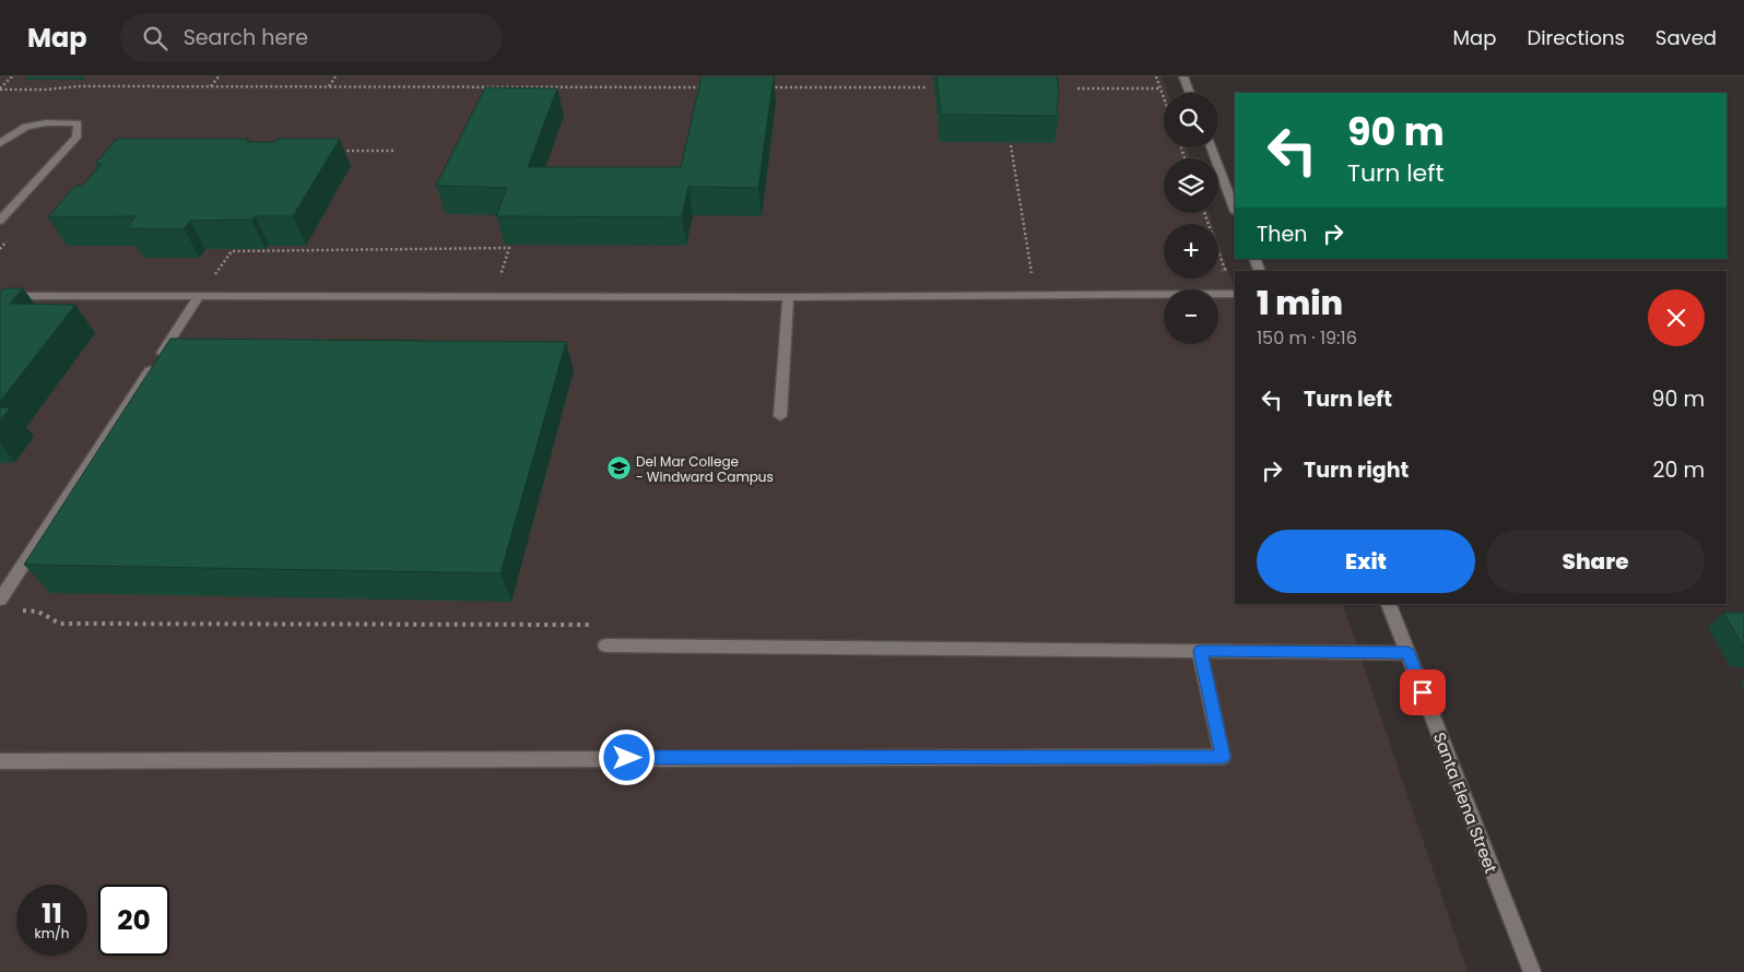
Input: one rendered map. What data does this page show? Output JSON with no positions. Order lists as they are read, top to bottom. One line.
{"streets":{"street":["Santa Elena Street"]},"places":{"school or university":["Del Mar College - Windward Campus"]},"page":{"header":"Map","search":"Search here","nav":["Map","Directions","Saved"],"map_buttons":["+","−"],"turn":["90 m","Turn left"],"then":"Then","heading":["1 min","150 m · 19:16"],"list":[{"name":"Turn left","value":"90 m"},{"name":"Turn right","value":"20 m"}],"buttons":["Exit","Share"],"speed":"11 km/h","limit":"20"}}
